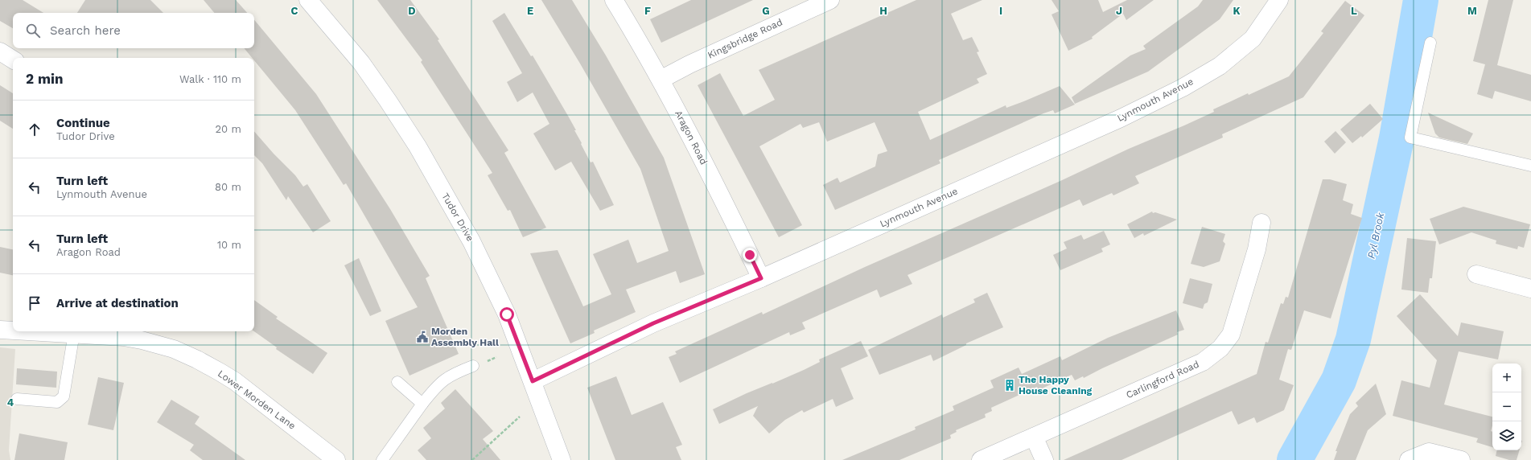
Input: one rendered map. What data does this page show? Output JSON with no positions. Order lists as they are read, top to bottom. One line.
{"streets":{"street":["Kingsbridge Road","Lynmouth Avenue","Aragon Road","Tudor Drive","Carlingford Road","Lower Morden Lane"]},"crossings":[["Kingsbridge Road","Aragon Road"],["Lynmouth Avenue","Aragon Road"],["Lynmouth Avenue","Tudor Drive"]],"water":["Pyl Brook"],"places":{"public building":["Morden Assembly Hall"],"building":["The Happy House Cleaning"]},"page":{"search":"Search here","heading":["2 min","Walk · 110 m"],"list":[["Continue","Tudor Drive","20 m"],["Turn left","Lynmouth Avenue","80 m"],["Turn left","Aragon Road","10 m"],"Arrive at destination"],"map_buttons":["+","−"]},"grid":{"columns":["C","D","E","F","G","H","I","J","K","L","M"],"rows":["4"]}}
